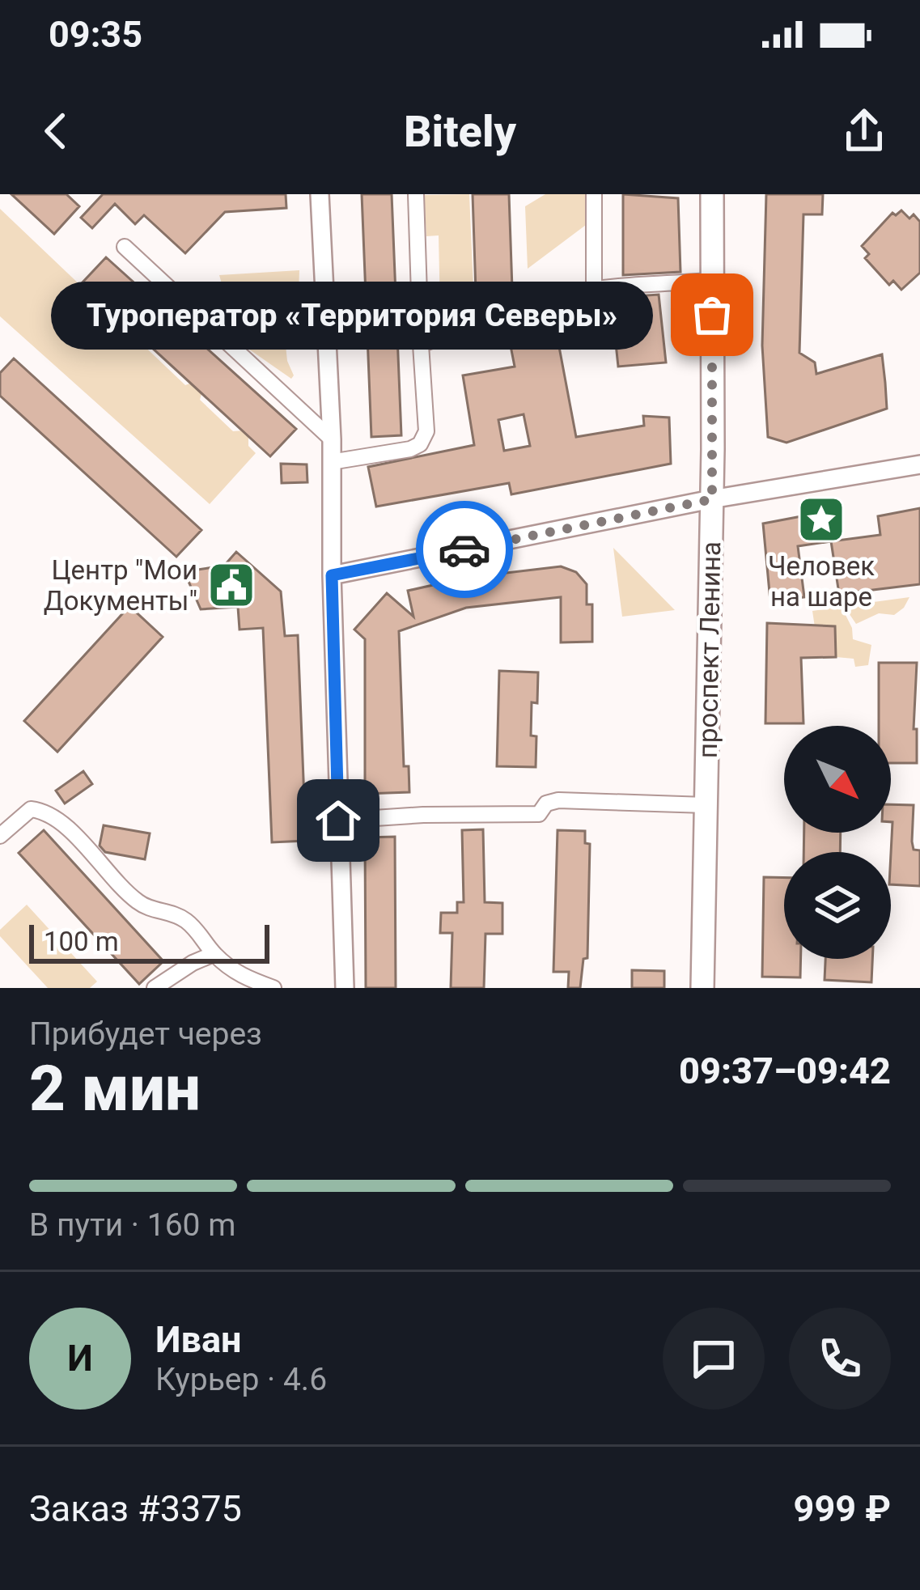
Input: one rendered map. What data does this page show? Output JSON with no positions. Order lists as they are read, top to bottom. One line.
{"streets":{"main road":["проспект Ленина"]},"places":{"other":["Туроператор «Территория Северы»"],"place":["Человек на шаре"],"public building":["Центр \"Мои Документы\""]},"scale_bar":"100 m","north":"bottom right","page":{"status":"09:35","header":"Bitely","bubble":"Туроператор «Территория Северы»","scale":"100 m","heading":["2 мин","Прибудет через","09:37–09:42"],"panel":["Иван","Курьер · 4.6","Заказ #3375","999 ₽"],"bar":"В пути · 160 m","round":"И"}}
